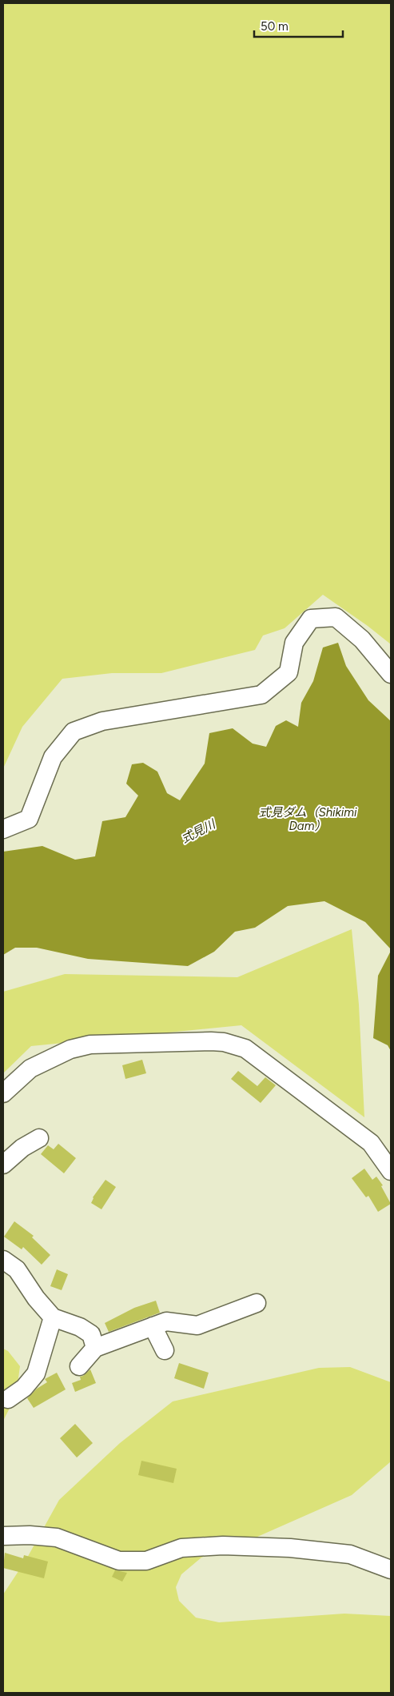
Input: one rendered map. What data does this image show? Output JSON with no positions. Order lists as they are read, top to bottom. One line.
{"water":["式見ダム（Shikimi Dam）","式見川"],"scale_bar":"50 m"}
